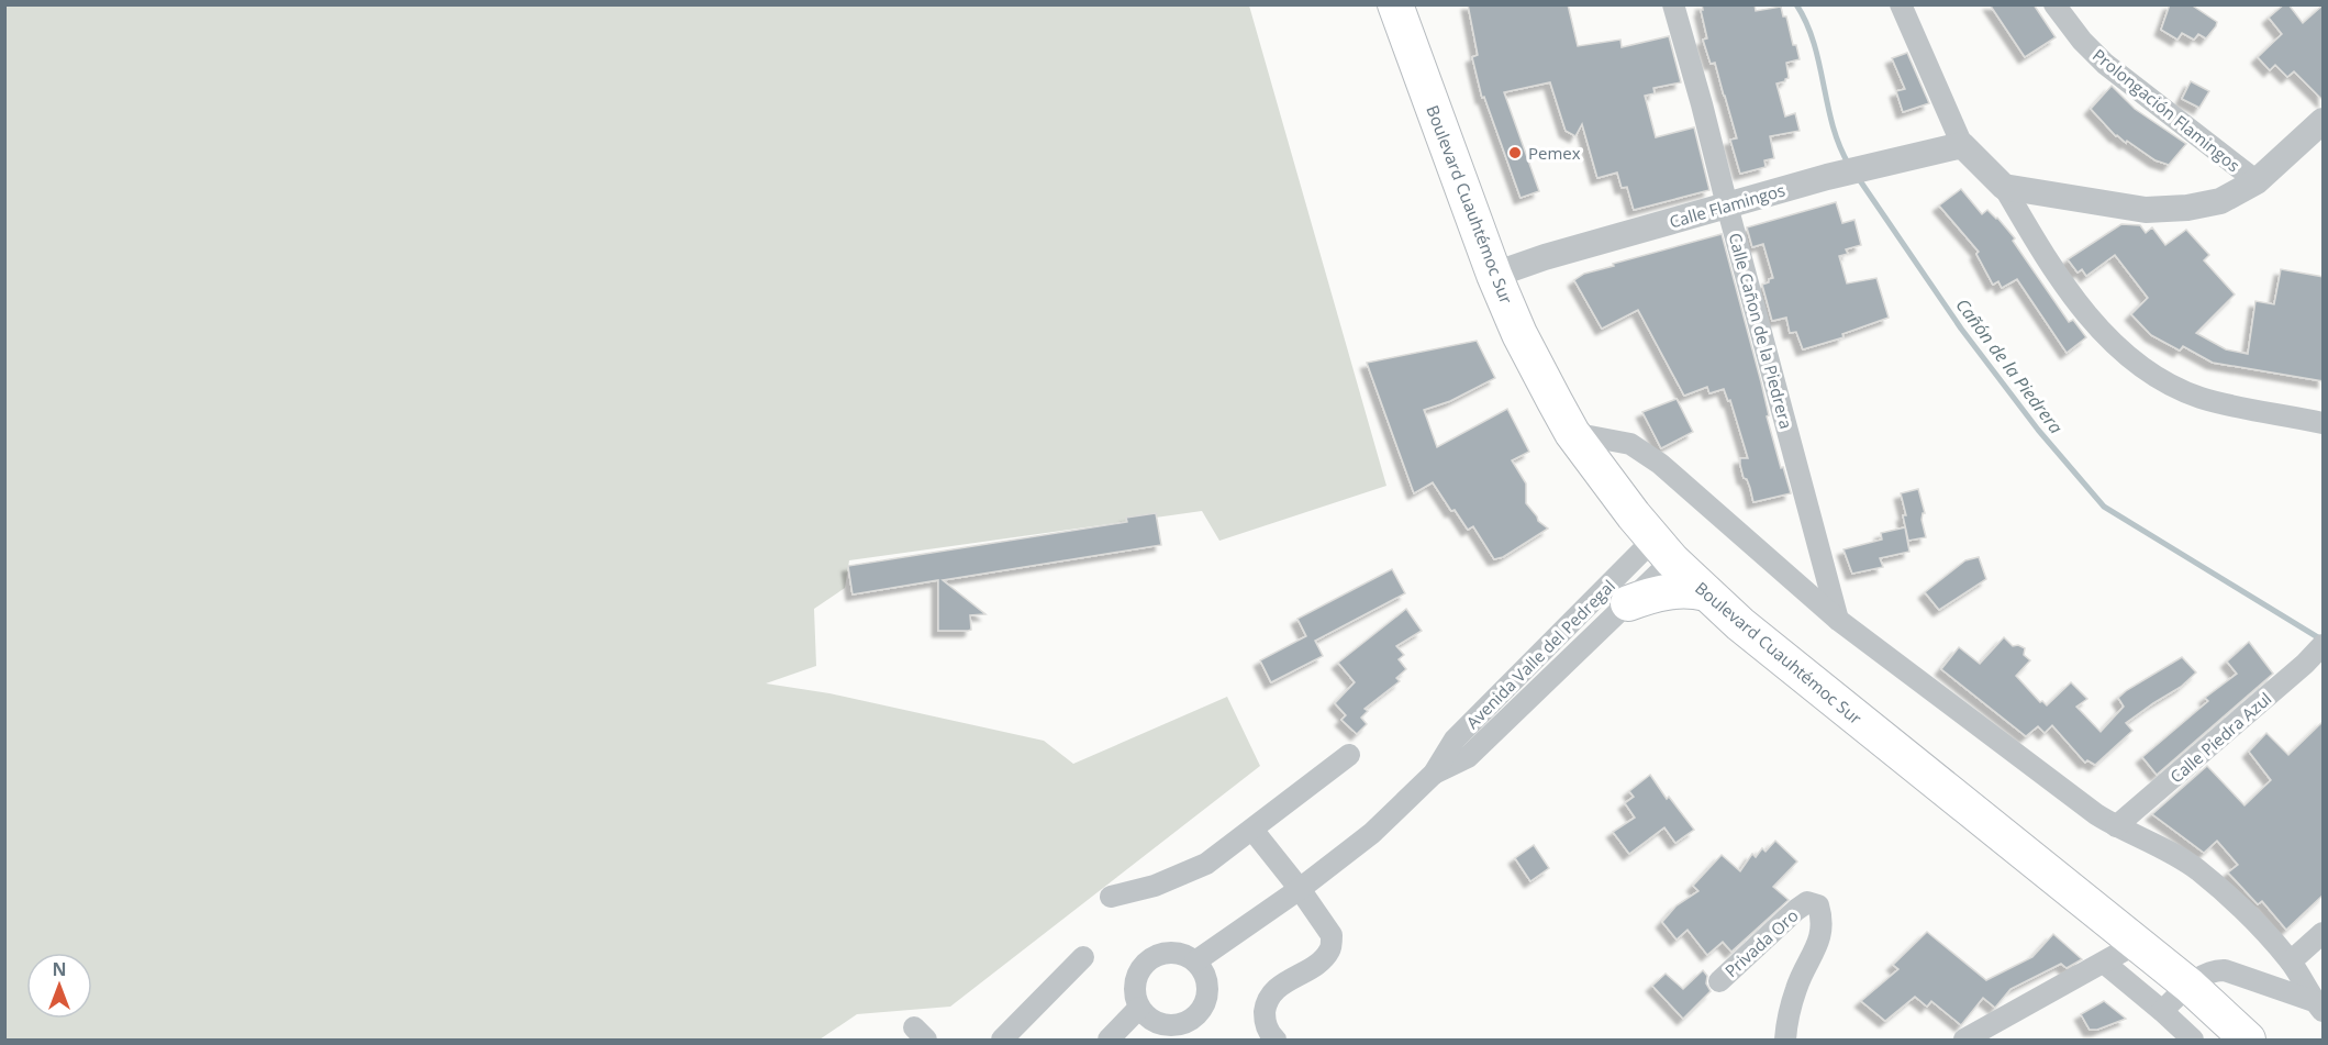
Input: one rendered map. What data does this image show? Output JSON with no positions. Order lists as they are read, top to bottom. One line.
{"streets":{"main road":["Boulevard Cuauhtémoc Sur"],"street":["Prolongación Flamingos","Calle Flamingos","Calle Cañon de la Piedrera","Avenida Valle del Pedregal","Calle Piedra Azul","Privada Oro"]},"crossings":[["Boulevard Cuauhtémoc Sur","Calle Flamingos"],["Boulevard Cuauhtémoc Sur","Avenida Valle del Pedregal"],["Calle Flamingos","Calle Cañon de la Piedrera"]],"water":["Cañón de la Piedrera"],"places":["Pemex"],"north":"top"}
